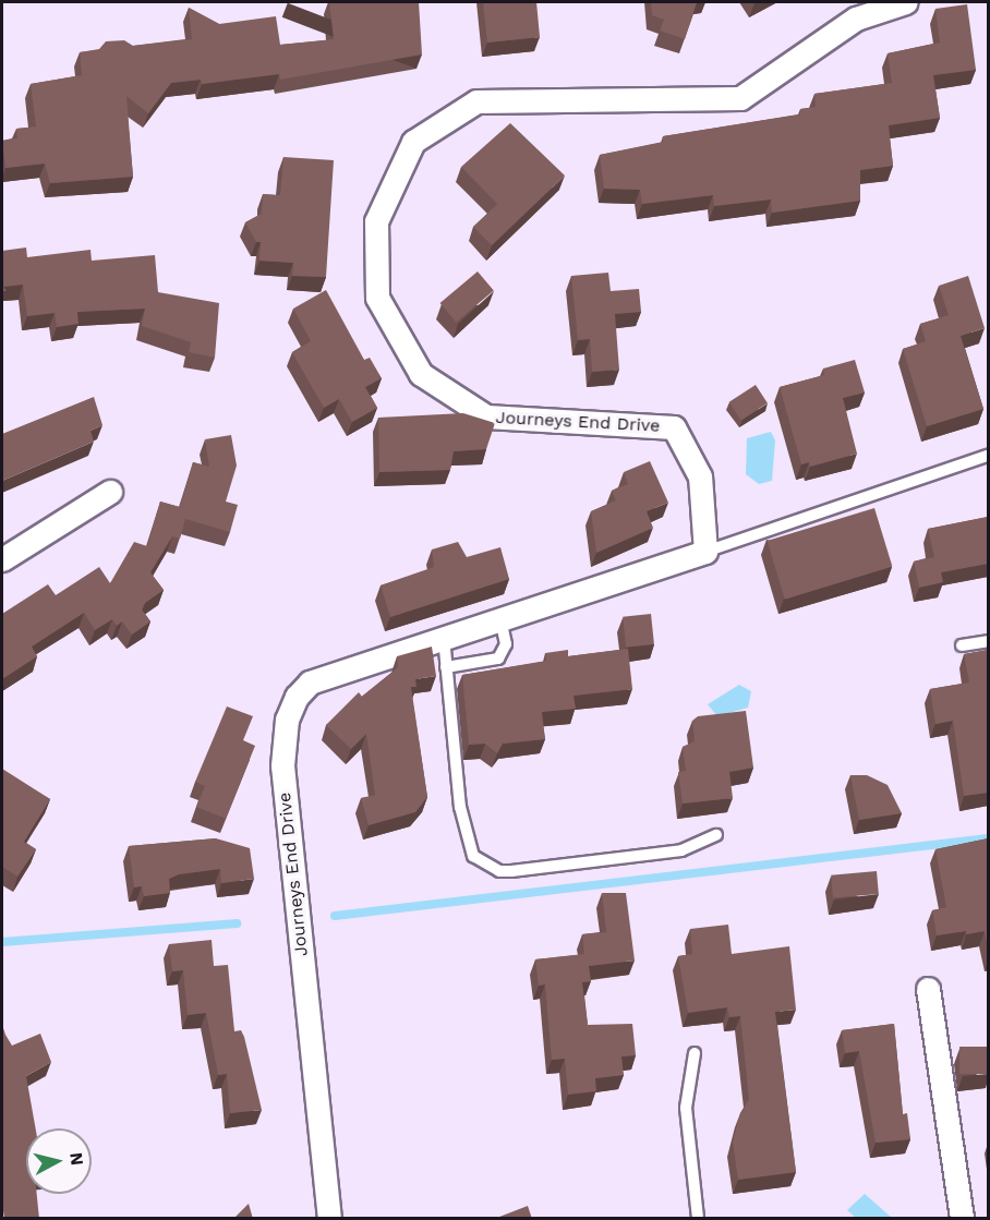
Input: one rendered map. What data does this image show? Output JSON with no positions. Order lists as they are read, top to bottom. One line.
{"streets":{"street":["Journeys End Drive"]},"north":"right"}
